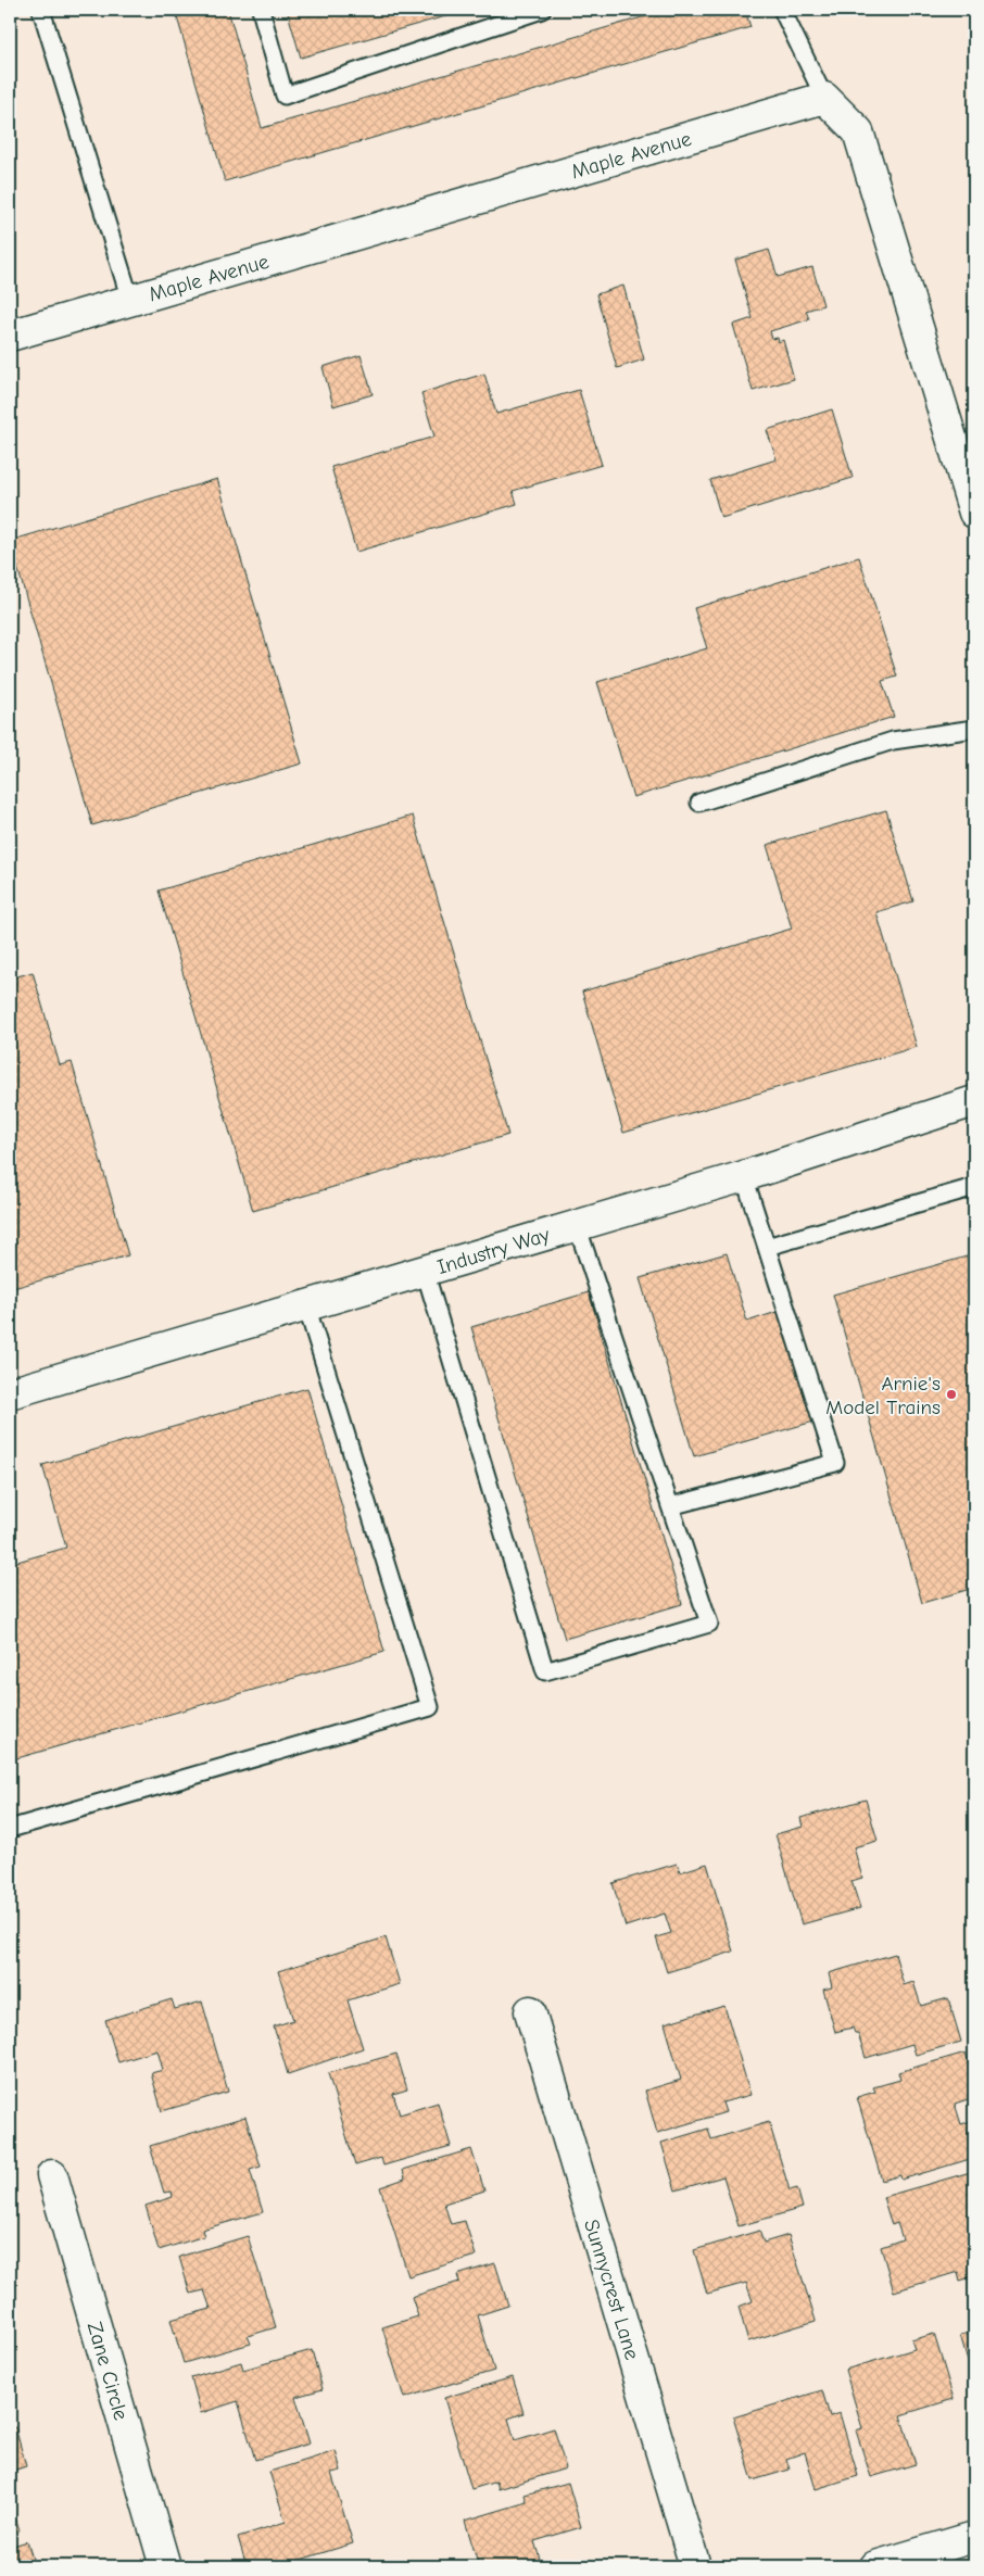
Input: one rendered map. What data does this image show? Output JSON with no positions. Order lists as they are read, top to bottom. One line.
{"streets":{"street":["Maple Avenue","Industry Way","Sunnycrest Lane","Zane Circle"]},"places":["Arnie's Model Trains"]}
